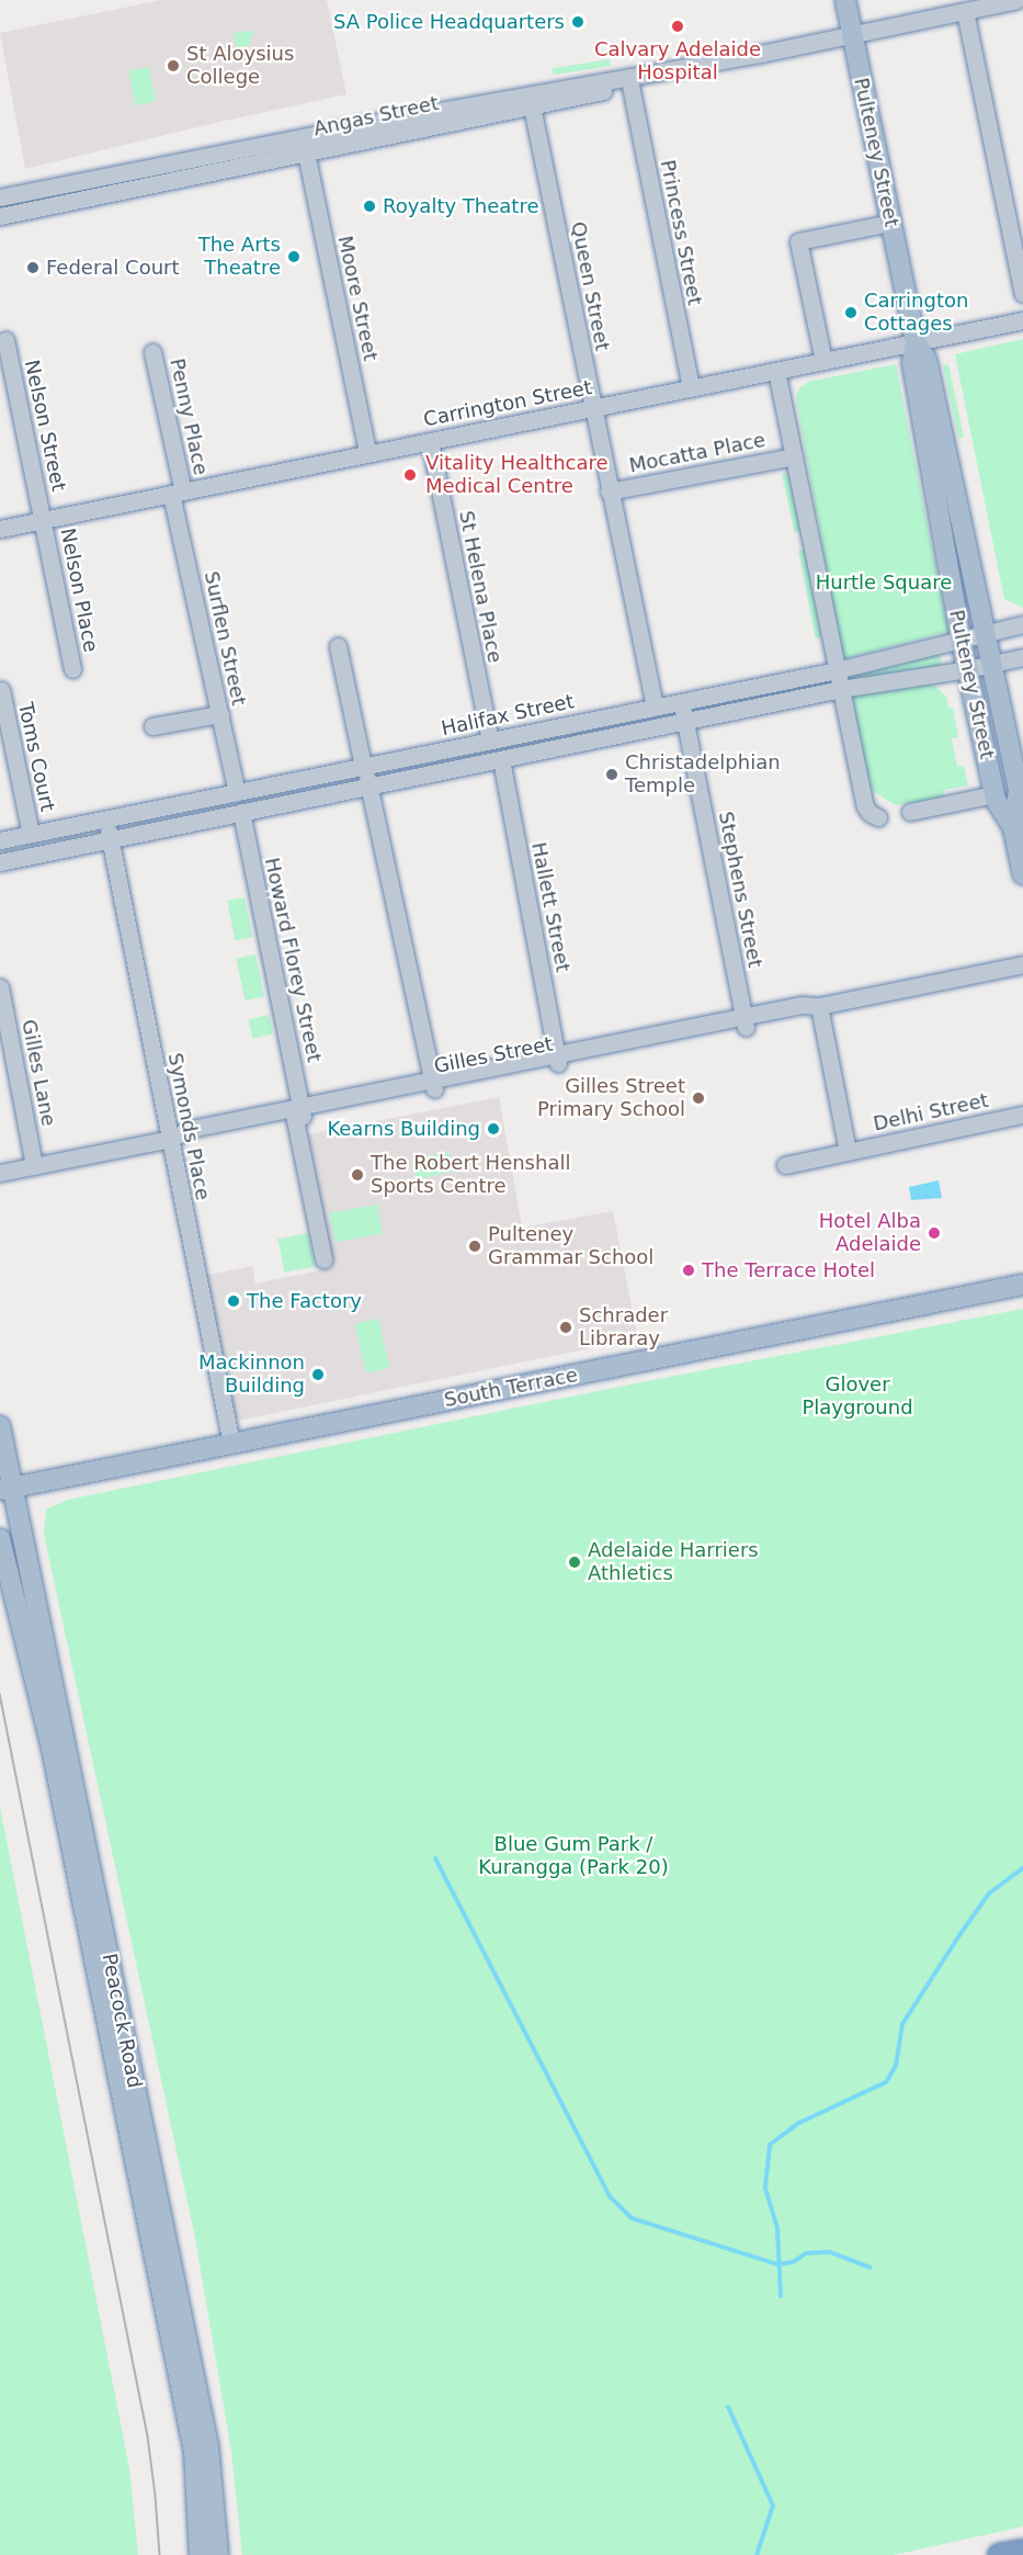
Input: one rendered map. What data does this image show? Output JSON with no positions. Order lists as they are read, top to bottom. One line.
{"streets":{"main road":["Pulteney Street","South Terrace","Peacock Road"],"street":["Angas Street","Princess Street","Queen Street","Moore Street","Carrington Street","Penny Place","Nelson Street","Mocatta Place","St Helena Place","Nelson Place","Surflen Street","Halifax Street","Toms Court","Stephens Street","Hallett Street","Howard Florey Street","Gilles Street","Gilles Lane","Delhi Street","Symonds Place"]},"crossings":[["Angas Street","Pulteney Street"],["Angas Street","Princess Street"],["Angas Street","Queen Street"],["Angas Street","Moore Street"],["Pulteney Street","Carrington Street"],["Pulteney Street","Halifax Street"],["Princess Street","Carrington Street"],["Queen Street","Carrington Street"],["Queen Street","Mocatta Place"],["Queen Street","Halifax Street"],["Moore Street","Carrington Street"],["Carrington Street","Penny Place"],["Carrington Street","Nelson Street"],["Carrington Street","St Helena Place"],["Carrington Street","Nelson Place"],["Carrington Street","Surflen Street"],["Penny Place","Surflen Street"],["Nelson Street","Nelson Place"],["St Helena Place","Halifax Street"],["Surflen Street","Halifax Street"],["Halifax Street","Toms Court"],["Halifax Street","Stephens Street"],["Halifax Street","Hallett Street"],["Halifax Street","Howard Florey Street"],["Halifax Street","Symonds Place"],["Stephens Street","Gilles Street"],["Hallett Street","Gilles Street"],["Howard Florey Street","Gilles Street"],["Gilles Street","Gilles Lane"],["Gilles Street","Symonds Place"],["Symonds Place","South Terrace"],["South Terrace","Peacock Road"]],"parks":["Hurtle Square","Glover Playground","Blue Gum Park / Kurangga (Park 20)"],"places":["SA Police Headquarters","Calvary Adelaide Hospital","St Aloysius College","Royalty Theatre","The Arts Theatre","Federal Court","Carrington Cottages","Vitality Healthcare Medical Centre","Christadelphian Temple","Gilles Street Primary School","Kearns Building","The Robert Henshall Sports Centre","Hotel Alba Adelaide","Pulteney Grammar School","The Terrace Hotel","The Factory","Schrader Libraray","Mackinnon Building","Adelaide Harriers Athletics"]}
